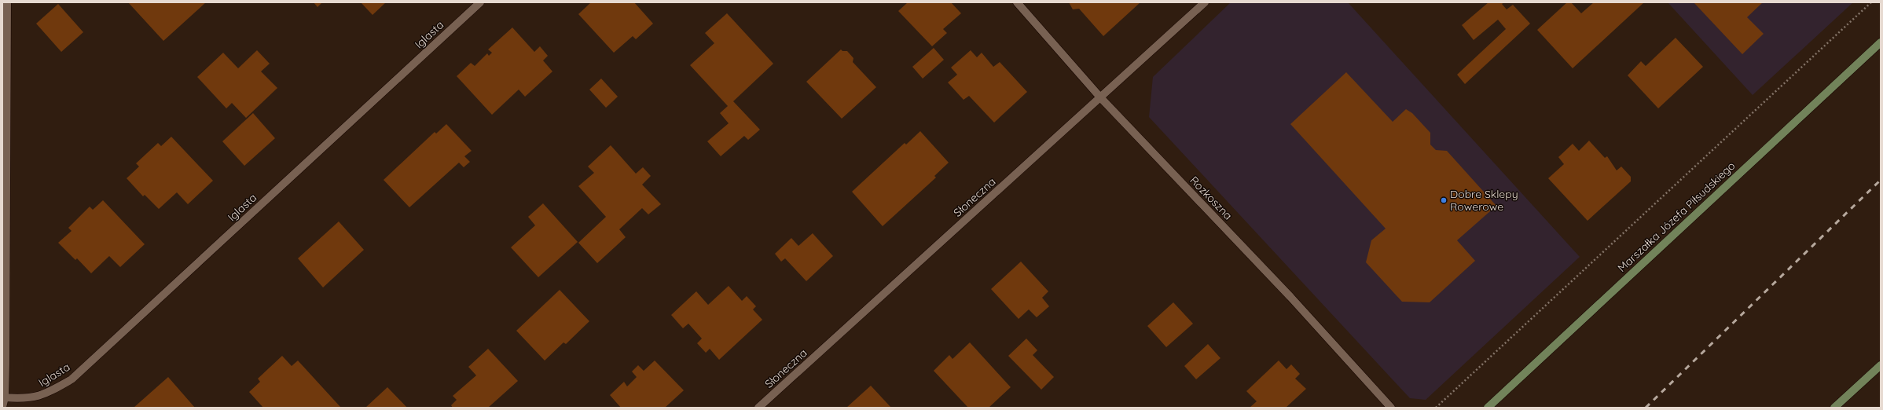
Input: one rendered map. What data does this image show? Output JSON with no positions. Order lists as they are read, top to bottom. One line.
{"streets":{"main road":["Marszałka Józefa Piłsudskiego"],"street":["Iglasta","Słoneczna","Rozkoszna"]},"crossings":[["Słoneczna","Rozkoszna"]],"places":["Dobre Sklepy Rowerowe"]}
